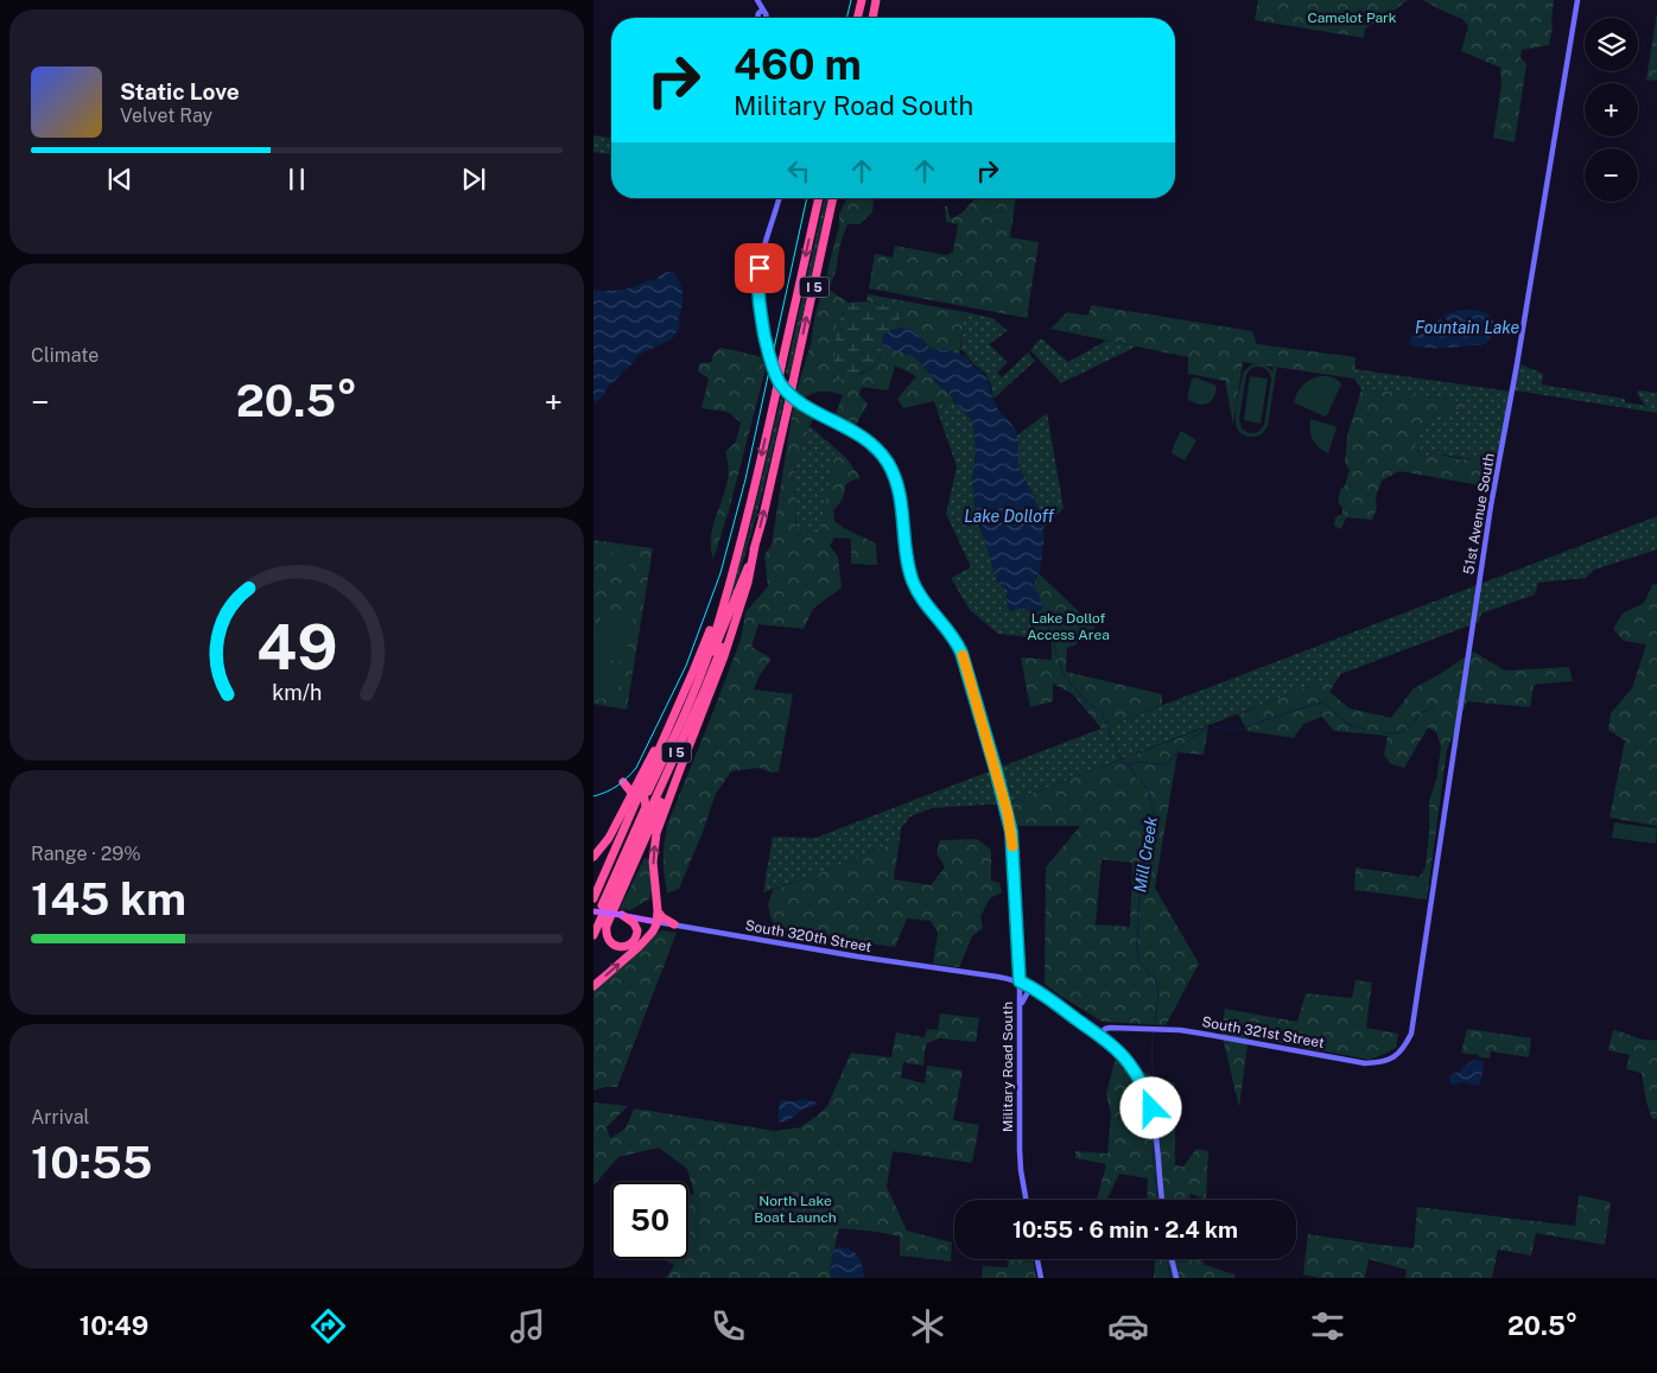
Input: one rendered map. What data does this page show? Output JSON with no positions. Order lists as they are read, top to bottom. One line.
{"streets":{"highway":["I 5"],"main road":["51st Avenue South","South 320th Street","South 321st Street","Military Road South"]},"crossings":[["51st Avenue South","South 321st Street"],["South 320th Street","South 321st Street"],["South 320th Street","Military Road South"]],"water":["Fountain Lake","Lake Dolloff","Mill Creek"],"parks":["Camelot Park","Lake Dollof Access Area","North Lake Boat Launch"],"page":{"map_buttons":["+","−"],"turn":["460 m","Military Road South"],"song":["Static Love","Velvet Ray"],"tile":["Climate",["Range · 29%","145 km"],["Arrival","10:55"]],"heat":["−","20.5°","+"],"limit":"50","trip":"10:55 · 6 min · 2.4 km","tabs":["10:49","20.5°"],"gauge":["49","km/h"]}}
